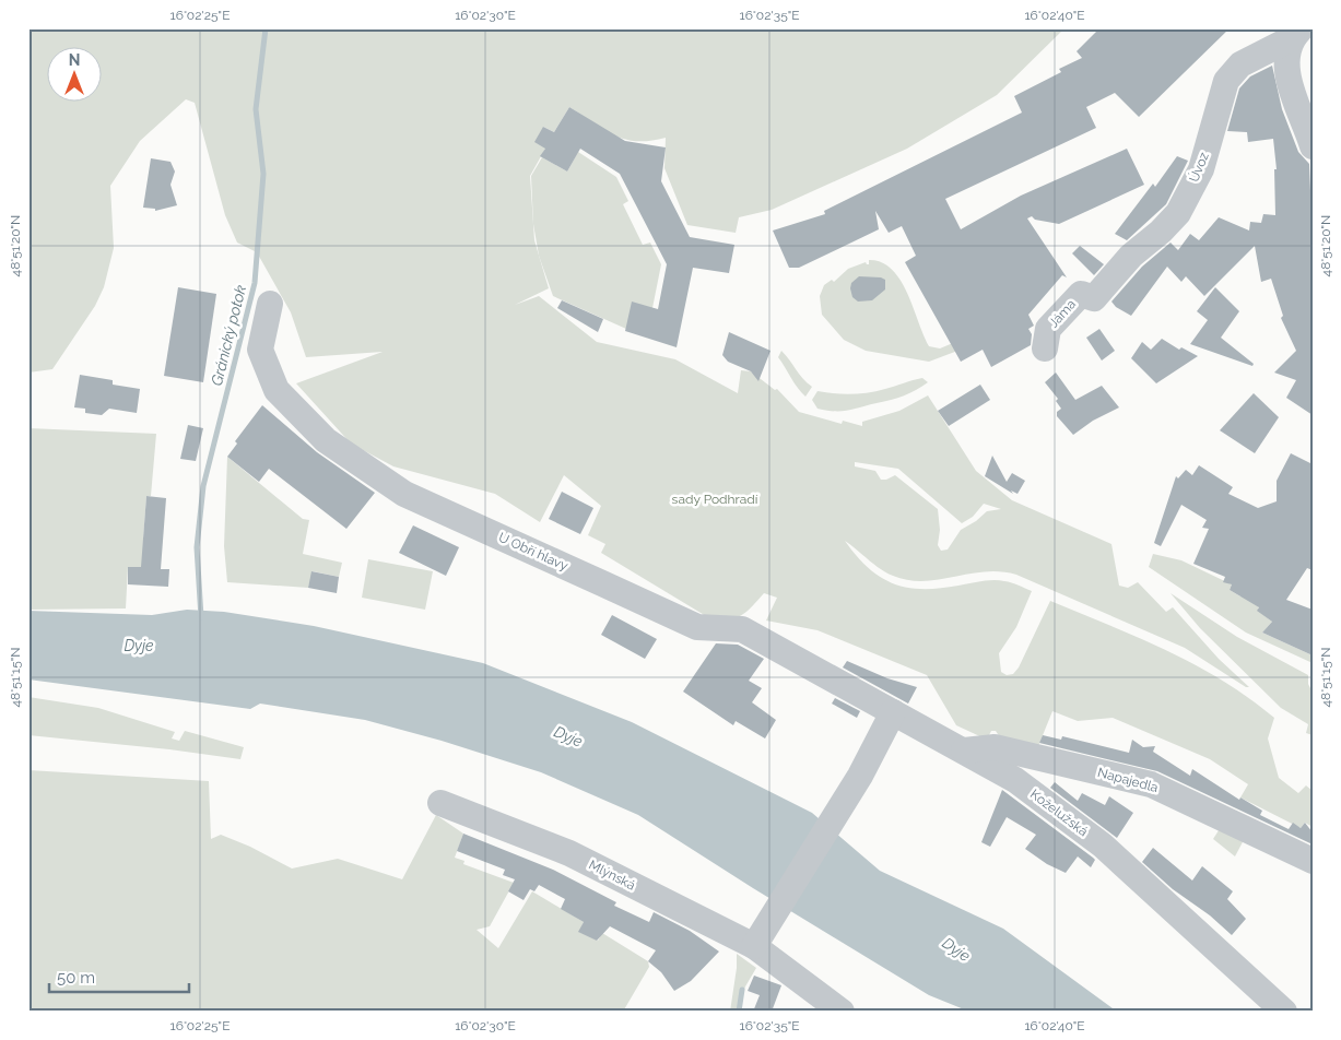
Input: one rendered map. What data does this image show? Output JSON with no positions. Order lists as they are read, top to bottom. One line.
{"streets":{"street":["Úvoz","Jáma","U Obří hlavy","Napajedla","Koželužská","Mlýnská"]},"crossings":[["Úvoz","Jáma"],["U Obří hlavy","Koželužská"],["Napajedla","Koželužská"]],"water":["Gránický potok","Dyje"],"parks":["sady Podhradí"],"scale_bar":"50 m","north":"top","coordinates":["16°02'25\"E","16°02'30\"E","16°02'35\"E","16°02'40\"E","48°51'20\"N","48°51'15\"N"]}
